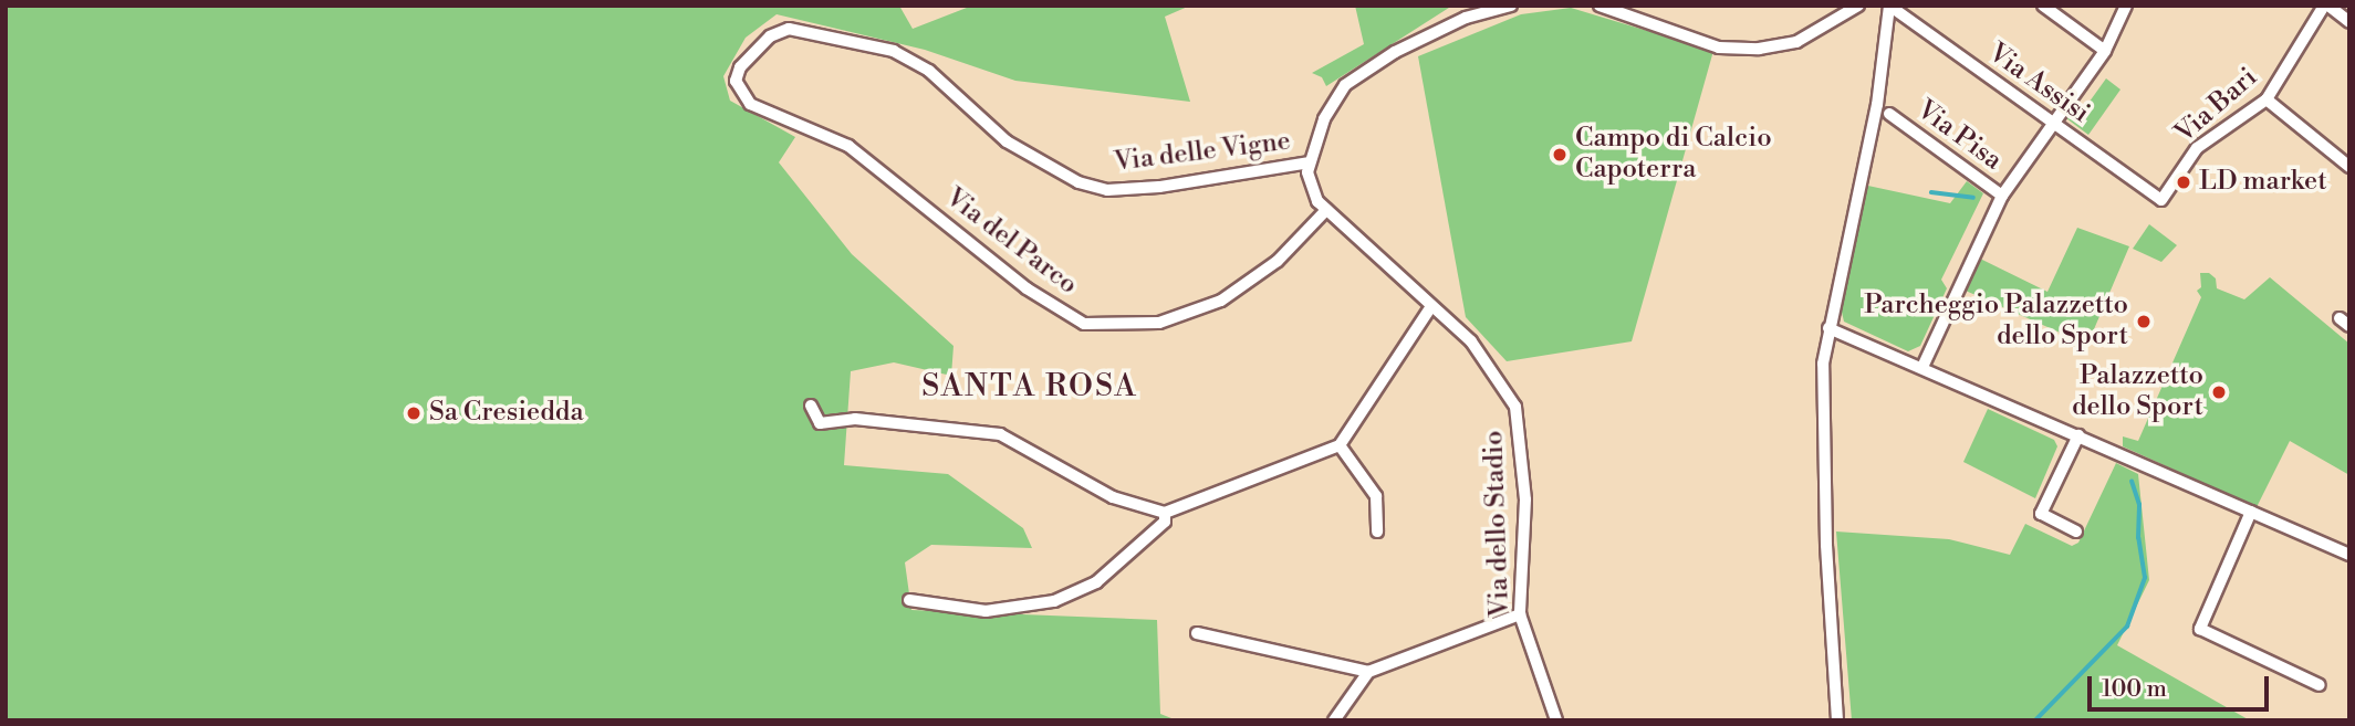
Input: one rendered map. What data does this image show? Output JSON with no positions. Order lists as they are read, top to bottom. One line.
{"streets":{"street":["Via Assisi","Via Bari","Via Pisa","Via delle Vigne","Via del Parco","Via dello Stadio"]},"crossings":[["Via Assisi","Via Bari"],["Via delle Vigne","Via del Parco"],["Via del Parco","Via dello Stadio"]],"districts":["SANTA ROSA"],"places":["Campo di Calcio Capoterra","LD market","Parcheggio Palazzetto dello Sport","Palazzetto dello Sport","Sa Cresiedda"],"scale_bar":"100 m"}
